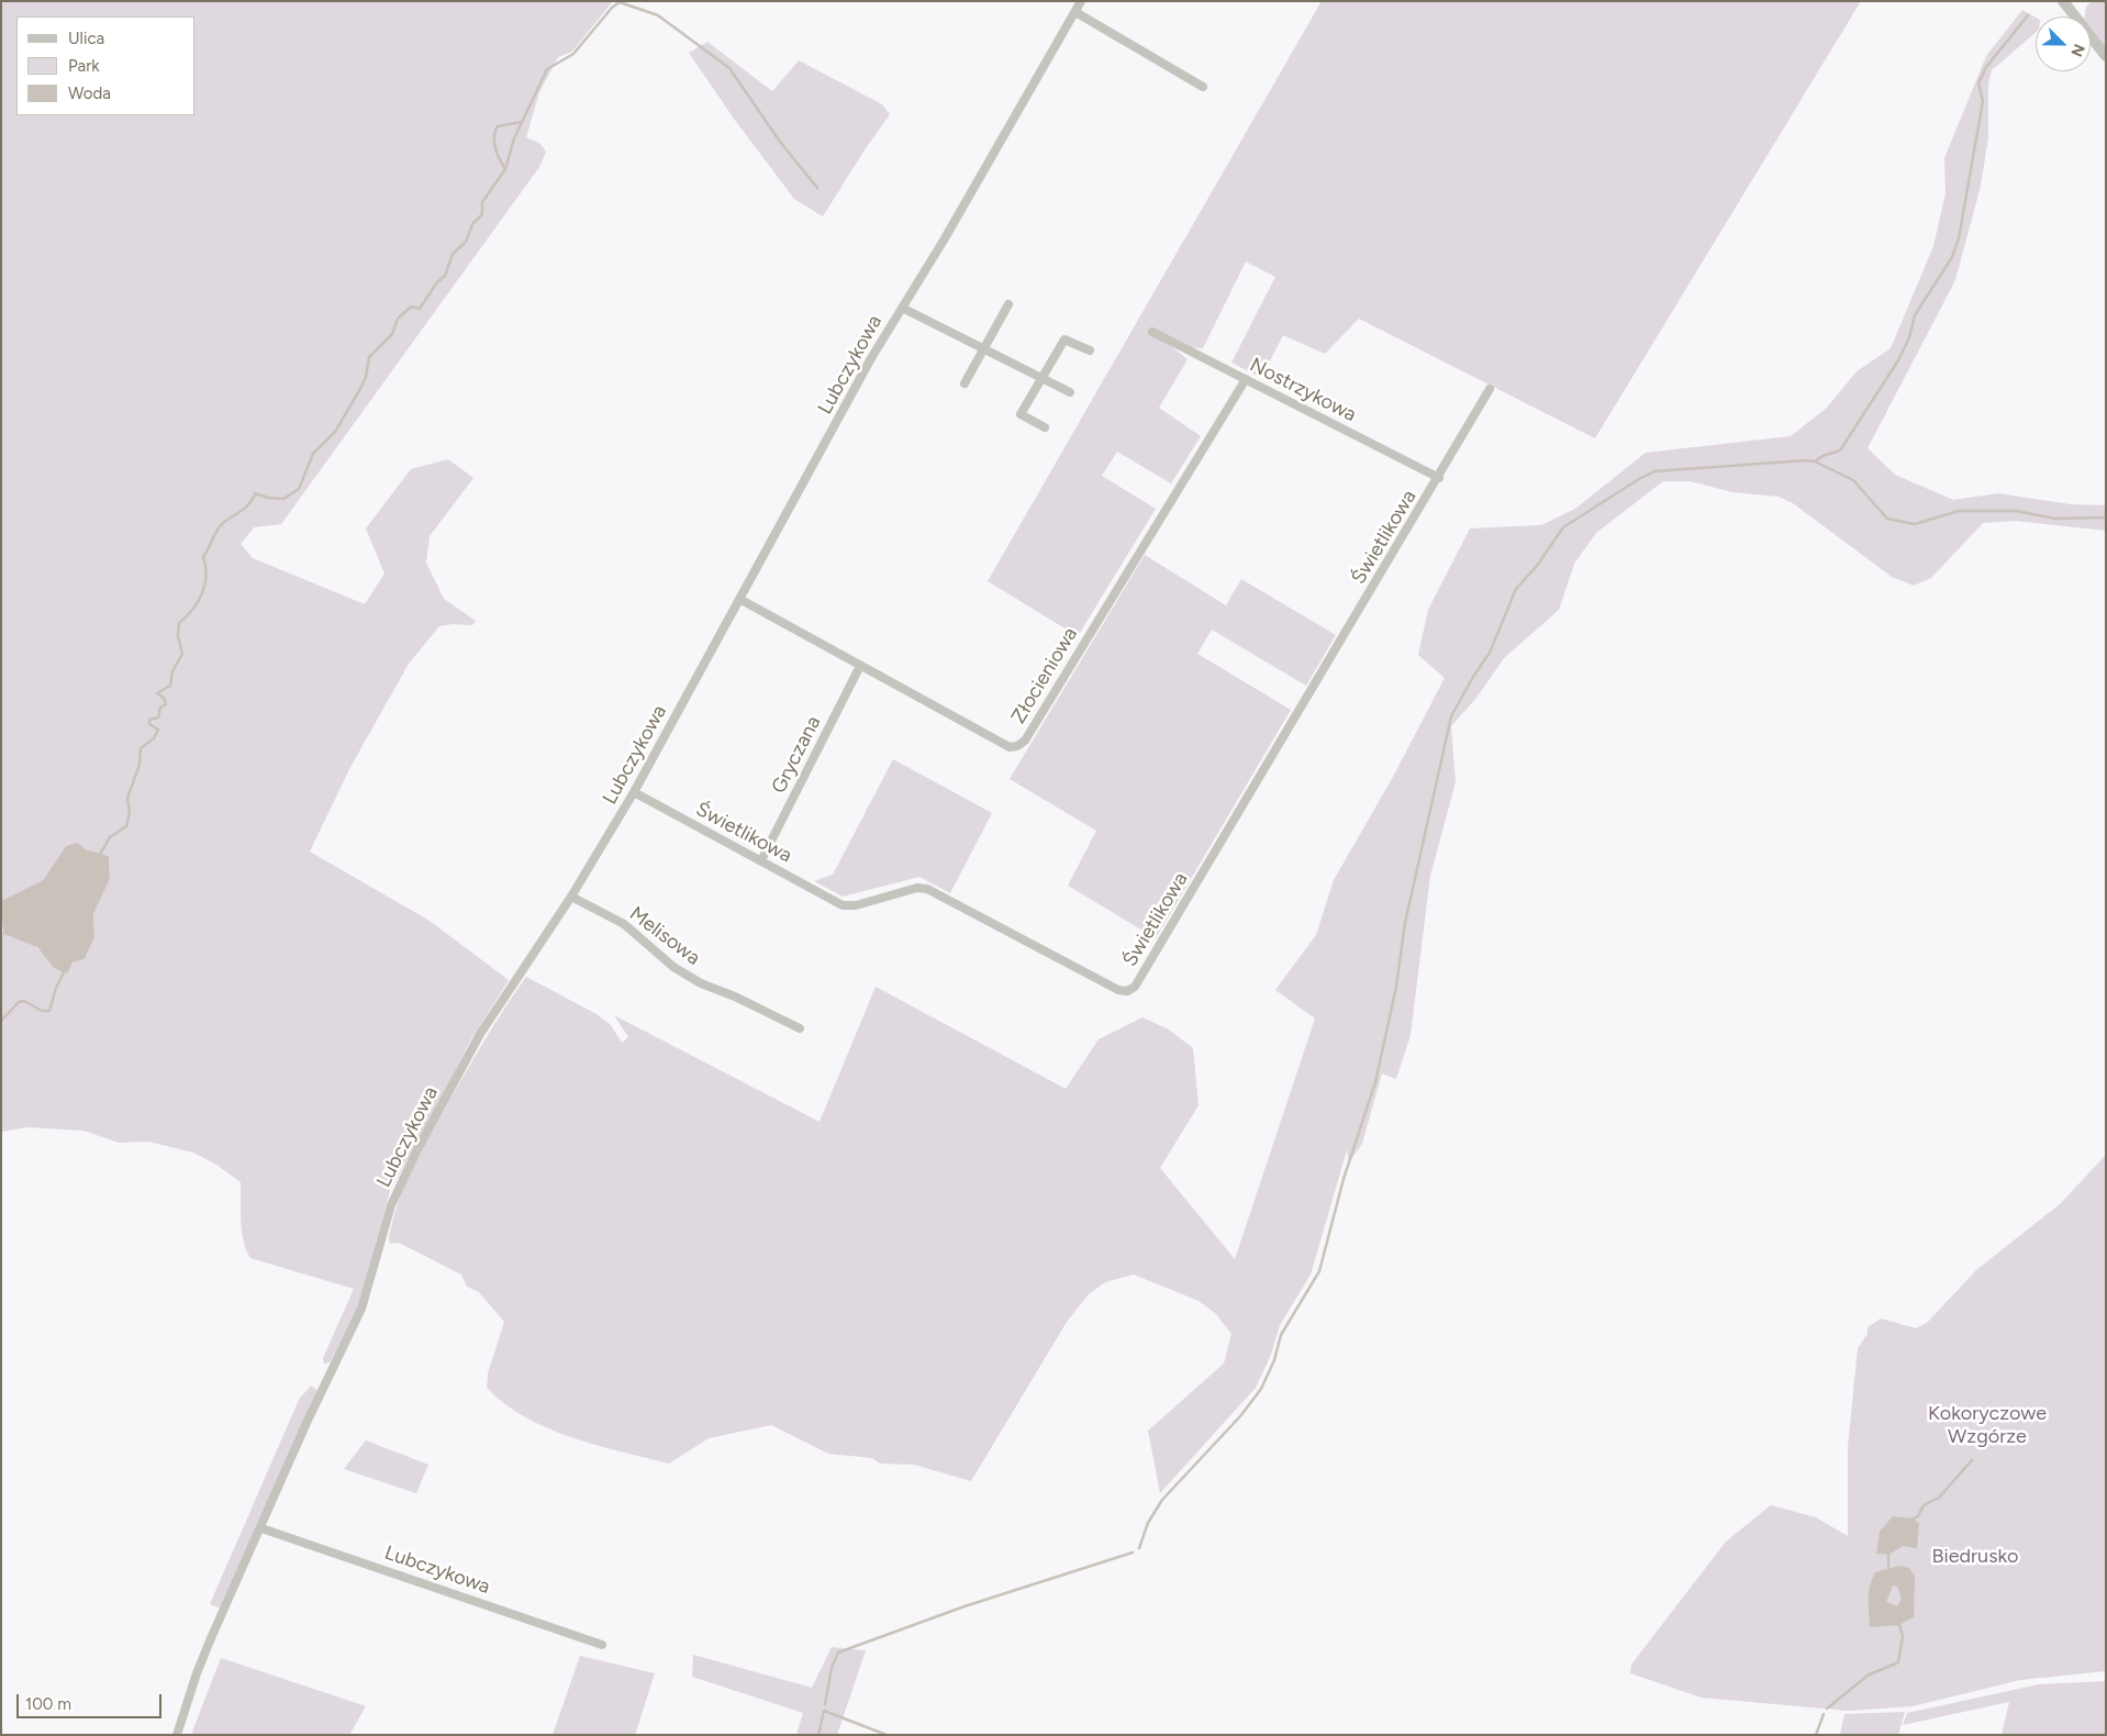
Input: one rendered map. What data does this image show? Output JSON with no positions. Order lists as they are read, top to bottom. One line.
{"streets":{"street":["Lubczykowa","Nostrzykowa","Świetlikowa","Złocieniowa","Gryczana","Melisowa"]},"crossings":[["Lubczykowa","Świetlikowa"],["Lubczykowa","Złocieniowa"],["Lubczykowa","Melisowa"],["Nostrzykowa","Świetlikowa"],["Nostrzykowa","Złocieniowa"],["Świetlikowa","Gryczana"],["Złocieniowa","Gryczana"]],"parks":["Kokoryczowe Wzgórze","Biedrusko"],"legend":["Ulica","Park","Woda"],"scale_bar":"100 m","north":"bottom right"}
